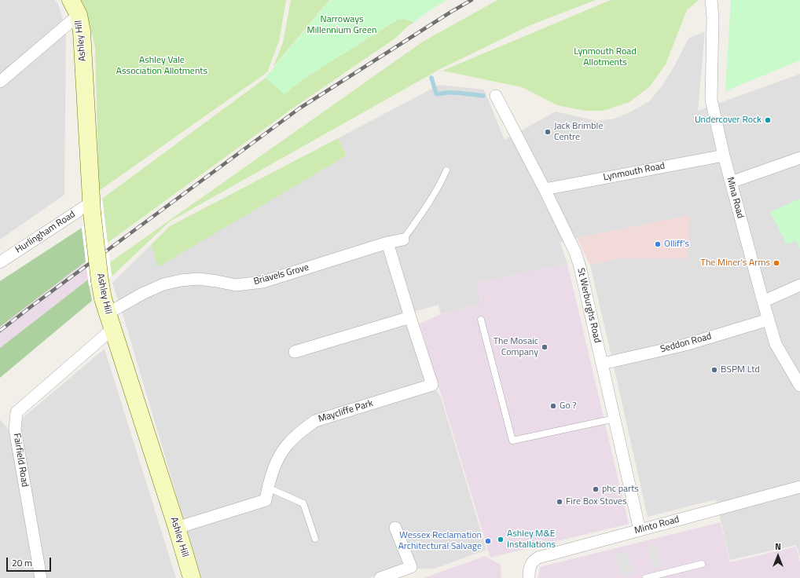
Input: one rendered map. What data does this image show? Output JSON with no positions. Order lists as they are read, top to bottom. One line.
{"streets":{"main road":["Ashley Hill"],"street":["Lynmouth Road","Mina Road","Hurlingham Road","Briavels Grove","St Werburghs Road","Seddon Road","Maycliffe Park","Fairfield Road","Minto Road"]},"crossings":[["Ashley Hill","Hurlingham Road"],["Ashley Hill","Briavels Grove"],["Ashley Hill","Maycliffe Park"],["Ashley Hill","Fairfield Road"],["Lynmouth Road","Mina Road"],["Lynmouth Road","St Werburghs Road"],["Mina Road","Seddon Road"],["Briavels Grove","Fairfield Road"],["St Werburghs Road","Seddon Road"],["St Werburghs Road","Minto Road"]],"parks":["Narroways Millennium Green","Lynmouth Road Allotments","Ashley Vale Association Allotments"],"places":["Undercover Rock","Jack Brimble Centre","Olliff's","The Miner's Arms","The Mosaic Company","BSPM Ltd","Go ?","phc parts","Fire Box Stoves","Ashley M&E Installations","Wessex Reclamation Architectural Salvage"],"scale_bar":"20 m","north":"top"}
